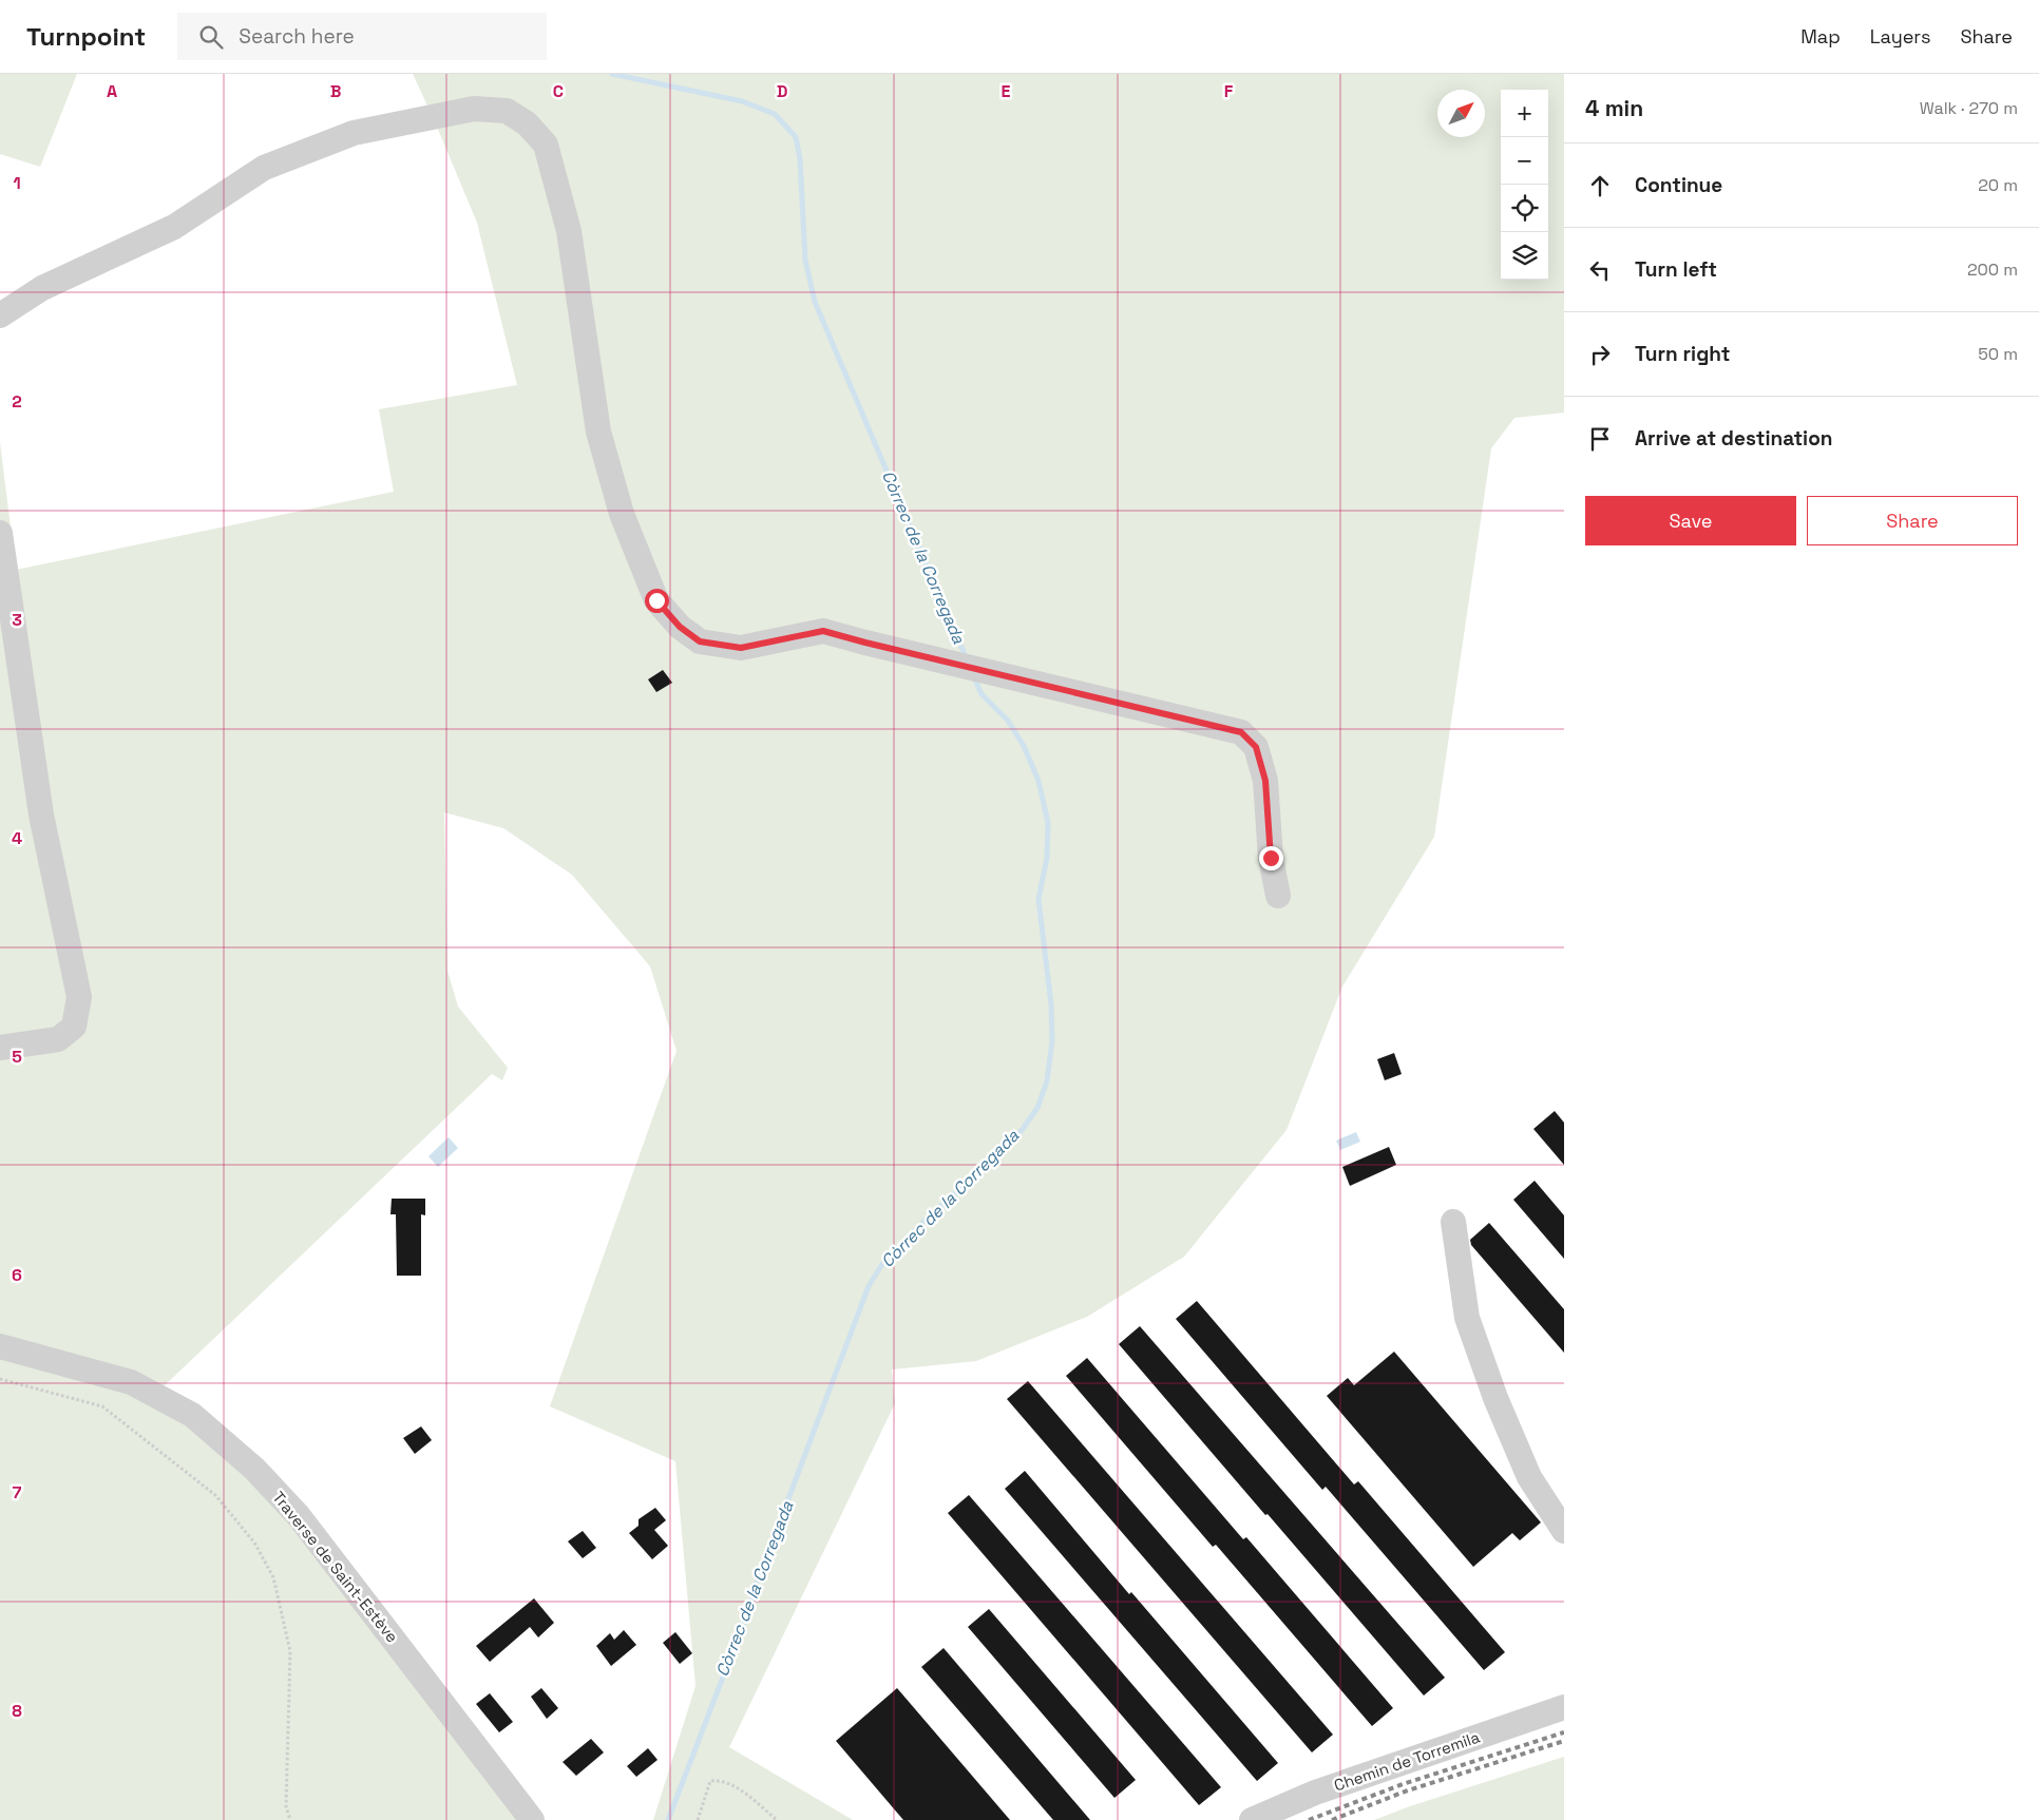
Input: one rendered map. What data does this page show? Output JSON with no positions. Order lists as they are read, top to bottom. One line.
{"streets":{"street":["Traverse de Saint-Estève","Chemin de Torremila"]},"water":["Còrrec de la Corregada"],"north":"top right","page":{"header":"Turnpoint","search":"Search here","nav":["Map","Layers","Share"],"heading":["4 min","Walk · 270 m"],"map_buttons":["+","−"],"list":[["Continue","20 m"],["Turn left","200 m"],["Turn right","50 m"],"Arrive at destination"],"buttons":["Save","Share"]},"grid":{"columns":["A","B","C","D","E","F"],"rows":["1","2","3","4","5","6","7","8"]}}
